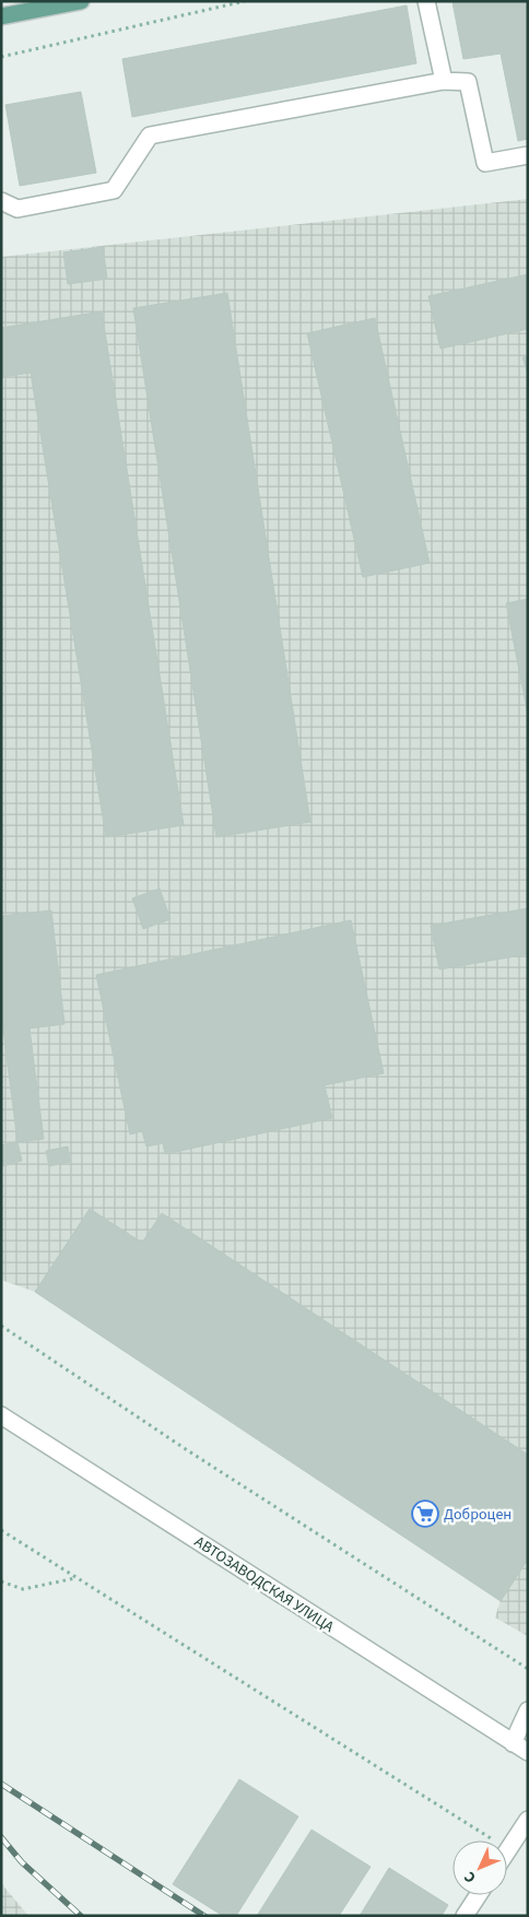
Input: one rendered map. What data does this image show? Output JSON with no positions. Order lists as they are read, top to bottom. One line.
{"streets":{"street":["АВТОЗАВОДСКАЯ УЛИЦА"]},"places":{"supermarket":["Доброцен"]},"north":"bottom left"}
